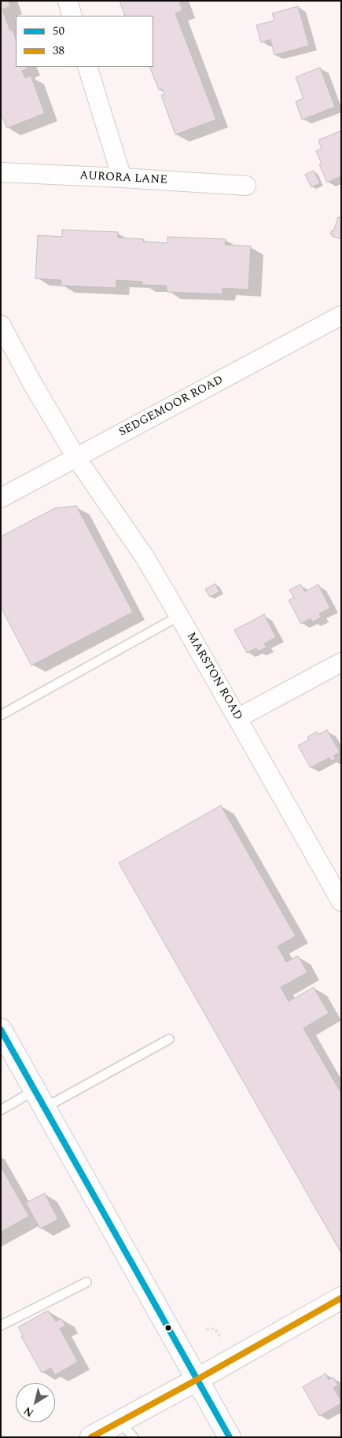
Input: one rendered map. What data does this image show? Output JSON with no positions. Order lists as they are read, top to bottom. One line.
{"streets":{"street":["AURORA LANE","SEDGEMOOR ROAD","MARSTON ROAD"]},"crossings":[["SEDGEMOOR ROAD","MARSTON ROAD"]],"lines":["transit line 50","transit line 38"],"legend":["50","38"],"north":"bottom left"}
